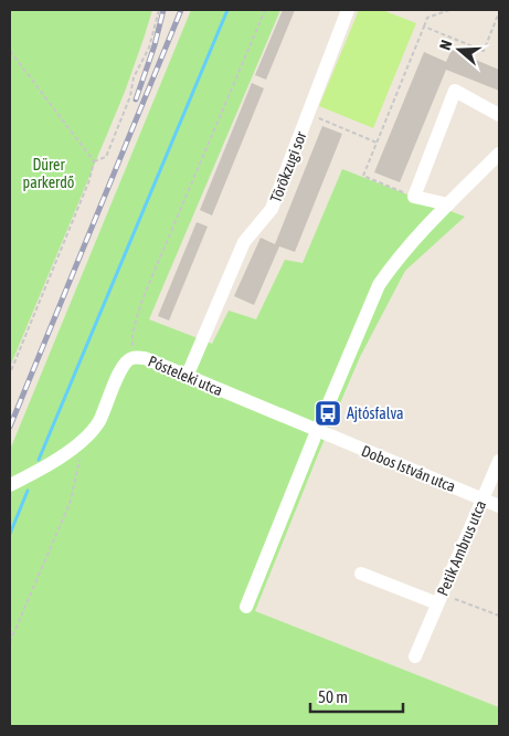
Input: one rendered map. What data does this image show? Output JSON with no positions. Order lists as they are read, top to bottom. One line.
{"streets":{"street":["Törökzugi sor","Pósteleki utca","Dobos István utca","Petik Ambrus utca"]},"crossings":[["Törökzugi sor","Pósteleki utca"],["Pósteleki utca","Dobos István utca"],["Dobos István utca","Petik Ambrus utca"]],"parks":["Dürer parkerdő"],"places":{"bus stop":["Ajtósfalva"]},"scale_bar":"50 m","north":"left"}
